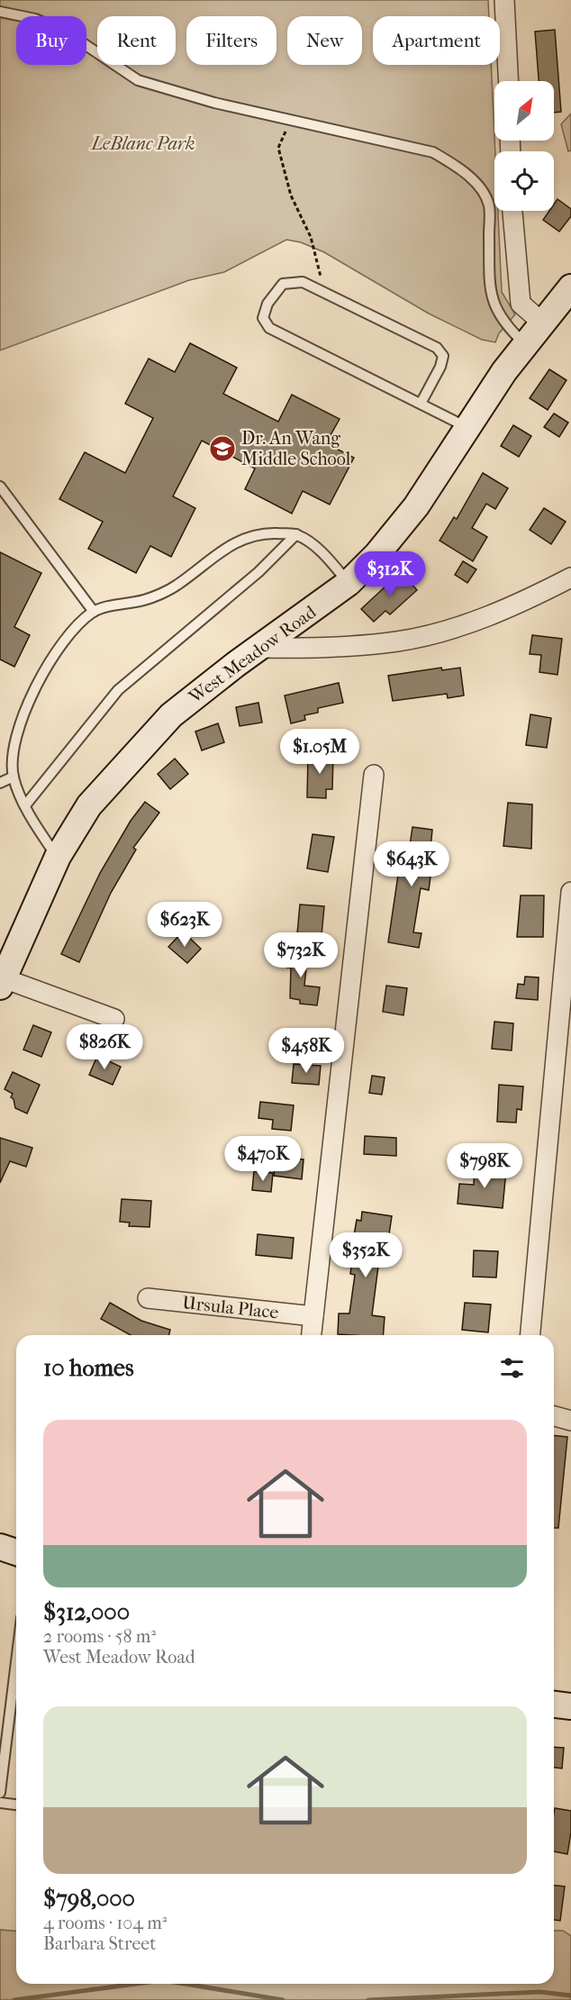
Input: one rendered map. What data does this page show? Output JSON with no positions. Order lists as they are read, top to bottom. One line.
{"streets":{"street":["West Meadow Road","Ursula Place"]},"parks":["LeBlanc Park"],"places":{"school or university":["Dr. An Wang Middle School"]},"north":"top right","page":{"chip":["Buy","Rent","Filters","New","Apartment"],"price":["$312K","$1.05M","$643K","$623K","$732K","$826K","$458K","$470K","$798K","$352K"],"heading":"10 homes","list":[{"name":"$312,000","note":"2 rooms · 58 m² · West Meadow Road"},{"name":"$798,000","note":"4 rooms · 104 m² · Barbara Street"}]}}
